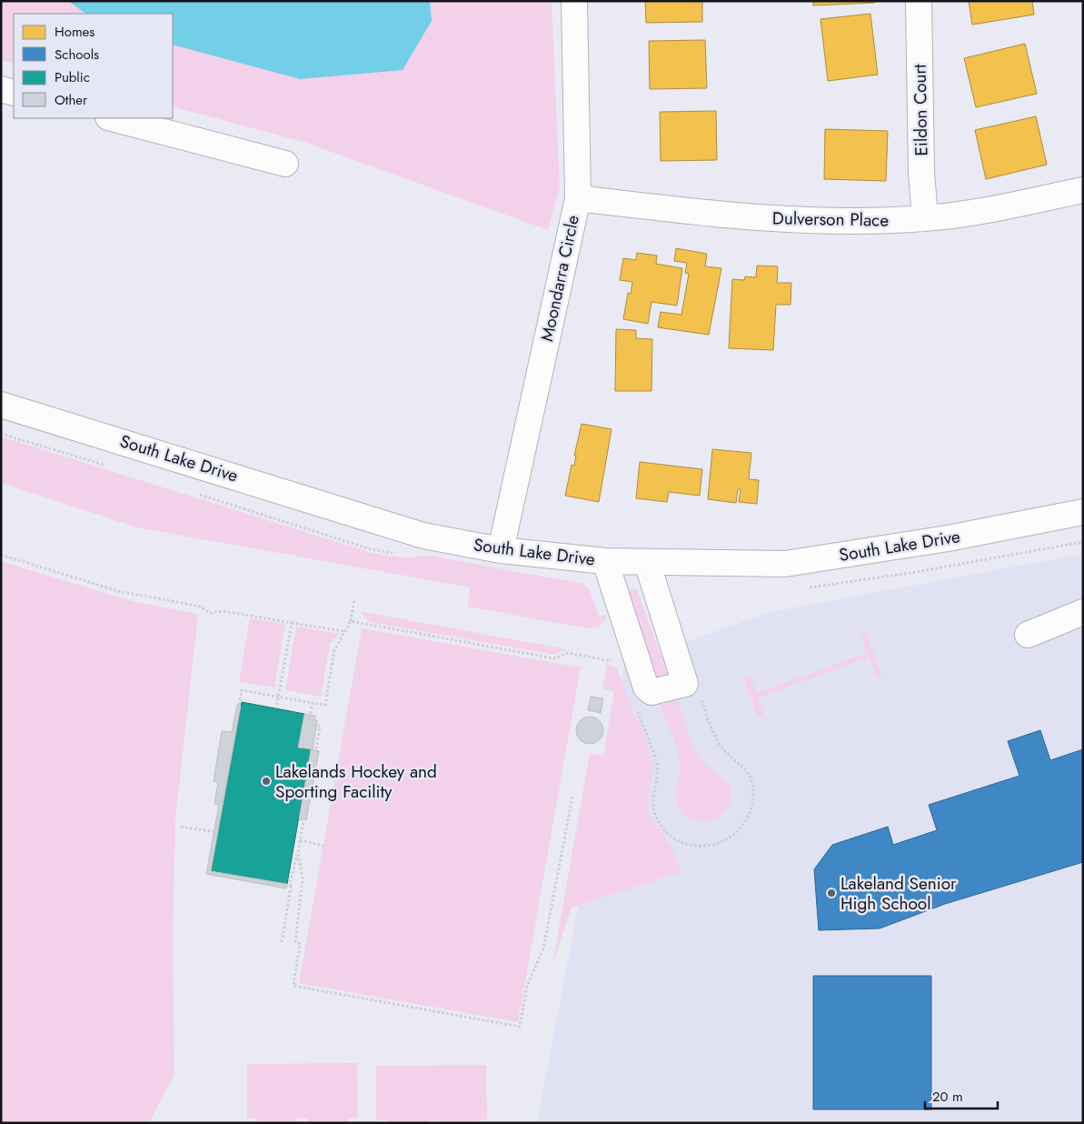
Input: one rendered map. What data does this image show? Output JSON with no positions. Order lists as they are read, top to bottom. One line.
{"streets":{"street":["Eildon Court","Dulverson Place","Moondarra Circle","South Lake Drive"]},"crossings":[["Eildon Court","Dulverson Place"],["Dulverson Place","Moondarra Circle"],["Moondarra Circle","South Lake Drive"]],"places":["Lakelands Hockey and Sporting Facility","Lakeland Senior High School"],"legend":["Homes","Schools","Public","Other"],"scale_bar":"20 m"}
